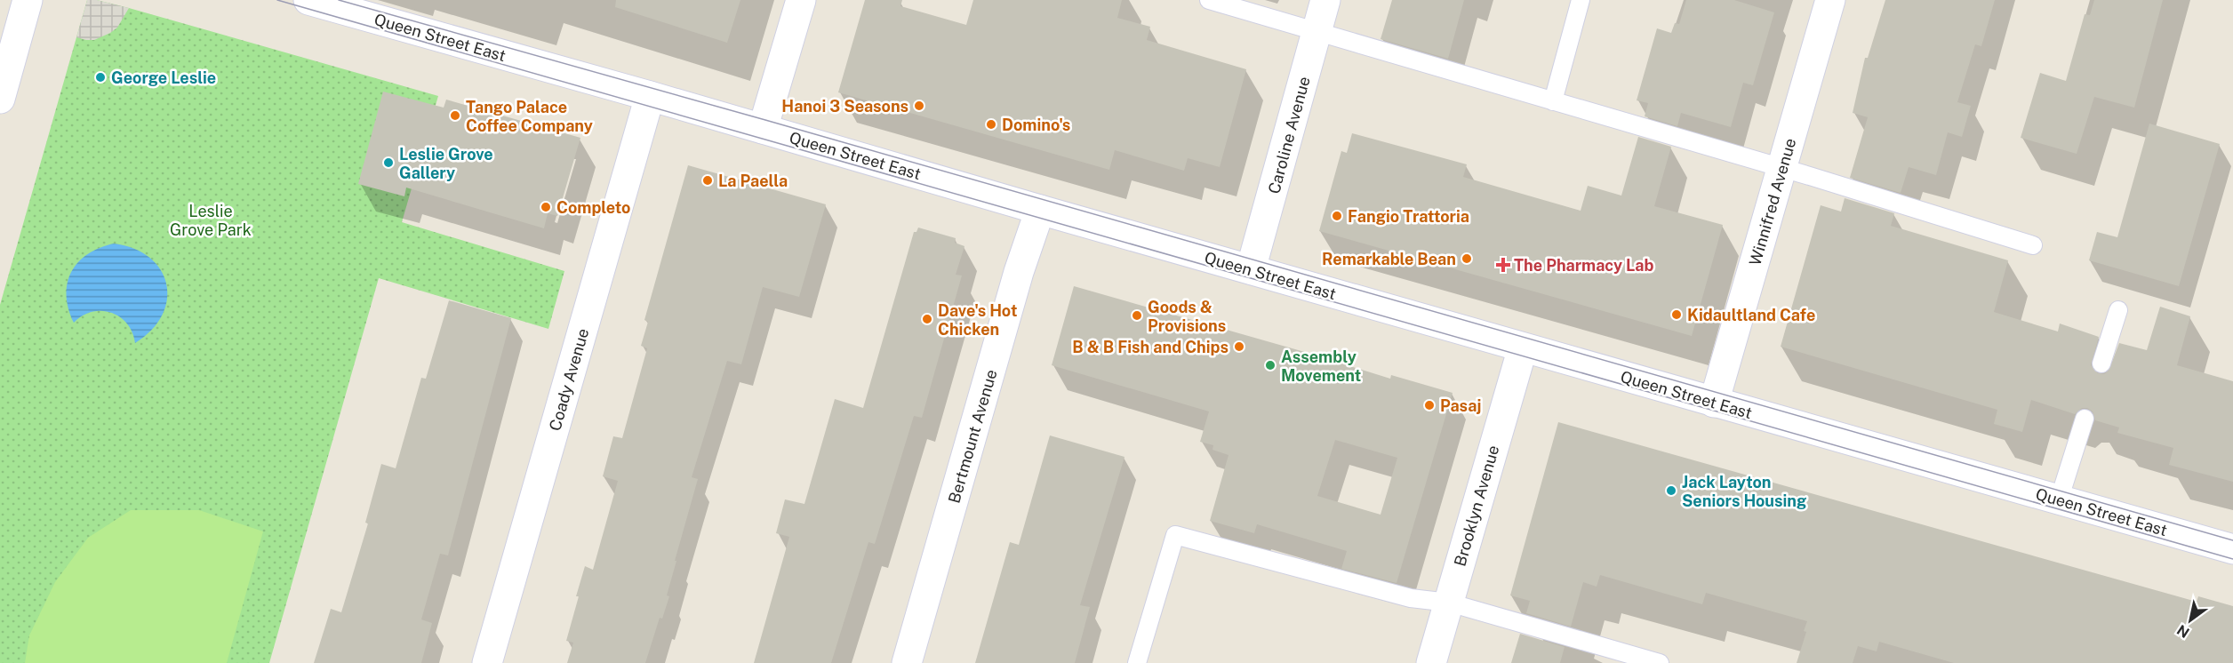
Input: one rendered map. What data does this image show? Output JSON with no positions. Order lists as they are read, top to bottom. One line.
{"streets":{"street":["Queen Street East","Caroline Avenue","Winnifred Avenue","Coady Avenue","Bertmount Avenue","Brooklyn Avenue"]},"crossings":[["Queen Street East","Caroline Avenue"],["Queen Street East","Winnifred Avenue"],["Queen Street East","Coady Avenue"],["Queen Street East","Bertmount Avenue"],["Queen Street East","Brooklyn Avenue"]],"parks":["Leslie Grove Park"],"places":{"other":["George Leslie","Hanoi 3 Seasons","Tango Palace Coffee Company","Domino's","Leslie Grove Gallery","La Paella","Completo","Fangio Trattoria","Remarkable Bean","Kidaultland Cafe","Goods & Provisions","Dave's Hot Chicken","B & B Fish and Chips","Assembly Movement","Pasaj","Jack Layton Seniors Housing"],"health":["The Pharmacy Lab"]},"north":"bottom left"}
